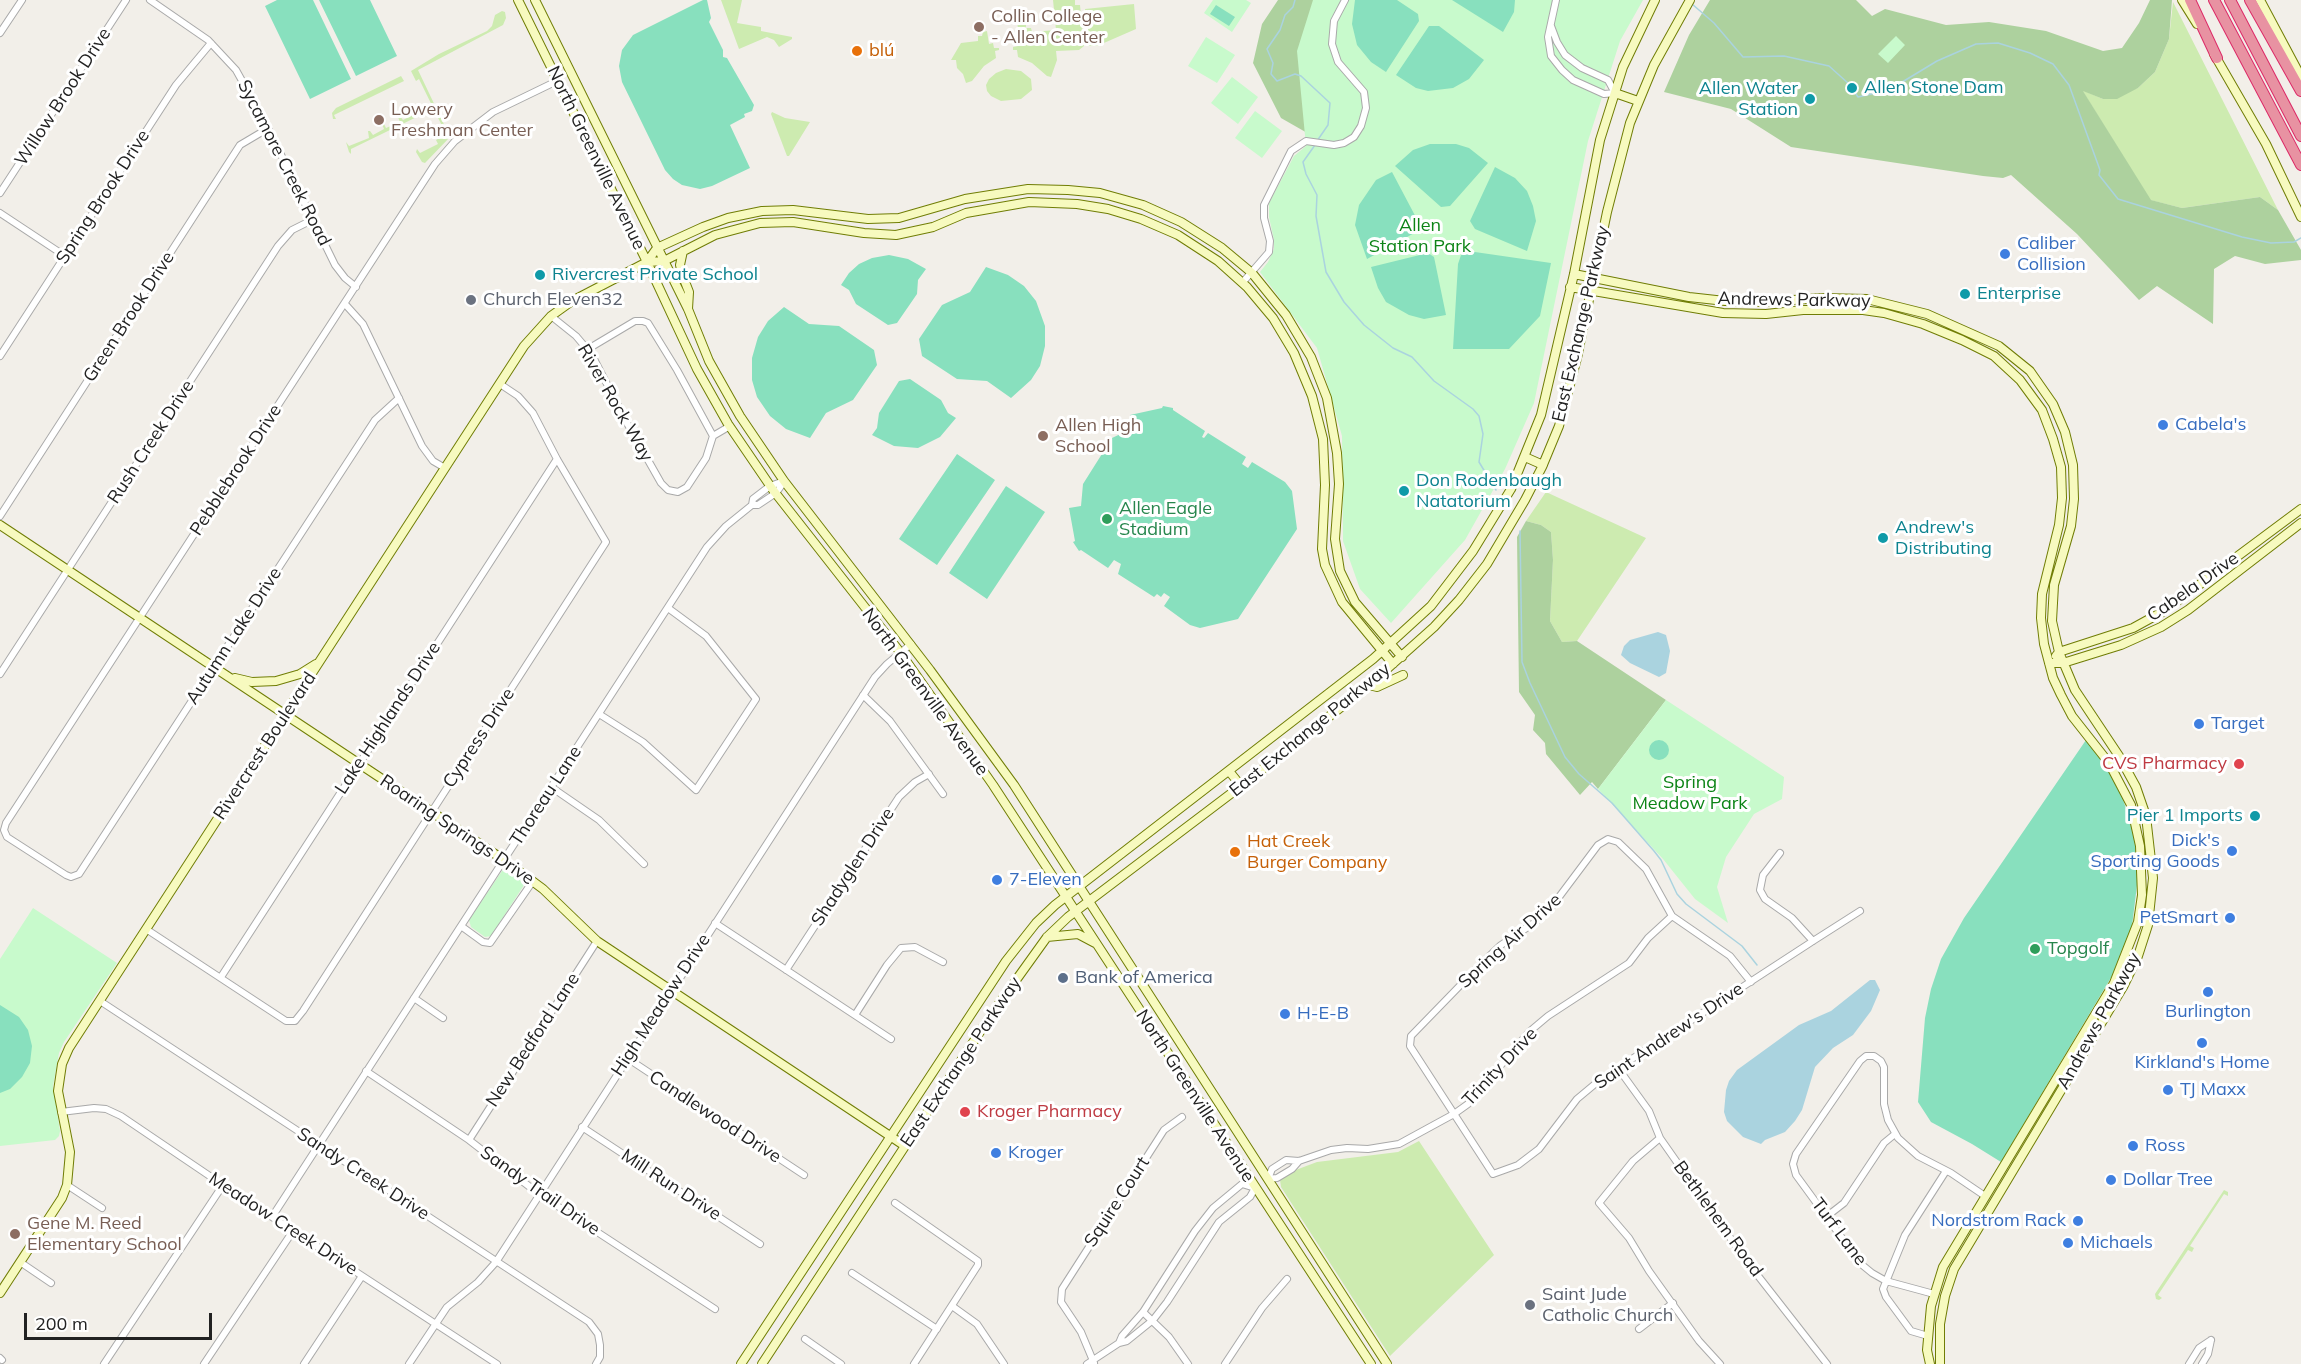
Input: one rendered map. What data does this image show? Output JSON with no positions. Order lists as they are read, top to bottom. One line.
{"streets":{"street":["Willow Brook Drive","North Greenville Avenue","Sycamore Creek Road","Spring Brook Drive","Andrews Parkway","Green Brook Drive","East Exchange Parkway","River Rock Way","Rush Creek Drive","Pebblebrook Drive","Cabela Drive","Autumn Lake Drive","Lake Highlands Drive","Cypress Drive","Rivercrest Boulevard","Thoreau Lane","Roaring Springs Drive","Shadyglen Drive","Spring Air Drive","High Meadow Drive","Saint Andrew's Drive","New Bedford Lane","Trinity Drive","Candlewood Drive","Sandy Creek Drive","Mill Run Drive","Sandy Trail Drive","Squire Court","Bethlehem Road","Meadow Creek Drive","Turf Lane"]},"crossings":[["North Greenville Avenue","East Exchange Parkway"],["North Greenville Avenue","Pebblebrook Drive"],["North Greenville Avenue","Rivercrest Boulevard"],["North Greenville Avenue","Thoreau Lane"],["North Greenville Avenue","High Meadow Drive"],["North Greenville Avenue","Trinity Drive"],["Sycamore Creek Road","Spring Brook Drive"],["Sycamore Creek Road","Green Brook Drive"],["Sycamore Creek Road","Rush Creek Drive"],["Sycamore Creek Road","Pebblebrook Drive"],["Andrews Parkway","East Exchange Parkway"],["Andrews Parkway","Cabela Drive"],["Andrews Parkway","Turf Lane"],["East Exchange Parkway","Rivercrest Boulevard"],["East Exchange Parkway","Roaring Springs Drive"],["River Rock Way","Rivercrest Boulevard"],["Rush Creek Drive","Roaring Springs Drive"],["Pebblebrook Drive","Autumn Lake Drive"],["Pebblebrook Drive","Roaring Springs Drive"],["Autumn Lake Drive","Roaring Springs Drive"],["Lake Highlands Drive","Cypress Drive"],["Lake Highlands Drive","Roaring Springs Drive"],["Cypress Drive","Roaring Springs Drive"],["Rivercrest Boulevard","Roaring Springs Drive"],["Rivercrest Boulevard","Sandy Creek Drive"],["Rivercrest Boulevard","Meadow Creek Drive"],["Thoreau Lane","Roaring Springs Drive"],["Thoreau Lane","Sandy Creek Drive"],["Thoreau Lane","Sandy Trail Drive"],["Thoreau Lane","Meadow Creek Drive"],["Roaring Springs Drive","High Meadow Drive"],["Roaring Springs Drive","New Bedford Lane"],["Spring Air Drive","Saint Andrew's Drive"],["Spring Air Drive","Trinity Drive"],["High Meadow Drive","Candlewood Drive"],["High Meadow Drive","Sandy Creek Drive"],["High Meadow Drive","Mill Run Drive"],["High Meadow Drive","Sandy Trail Drive"],["High Meadow Drive","Meadow Creek Drive"],["Saint Andrew's Drive","Trinity Drive"],["Saint Andrew's Drive","Bethlehem Road"],["New Bedford Lane","Sandy Trail Drive"]],"parks":["Allen Station Park","Spring Meadow Park"],"places":["Collin College - Allen Center","blú","Allen Stone Dam","Allen Water Station","Lowery Freshman Center","Caliber Collision","Rivercrest Private School","Enterprise","Church Eleven32","Cabela's","Allen High School","Don Rodenbaugh Natatorium","Allen Eagle Stadium","Andrew's Distributing","Target","CVS Pharmacy","Pier 1 Imports","Dick's Sporting Goods","Hat Creek Burger Company","7-Eleven","PetSmart","Topgolf","Bank of America","Burlington","H-E-B","Kirkland's Home","TJ Maxx","Kroger Pharmacy","Ross","Kroger","Dollar Tree","Nordstrom Rack","Gene M. Reed Elementary School","Michaels","Saint Jude Catholic Church"],"scale_bar":"200 m"}
